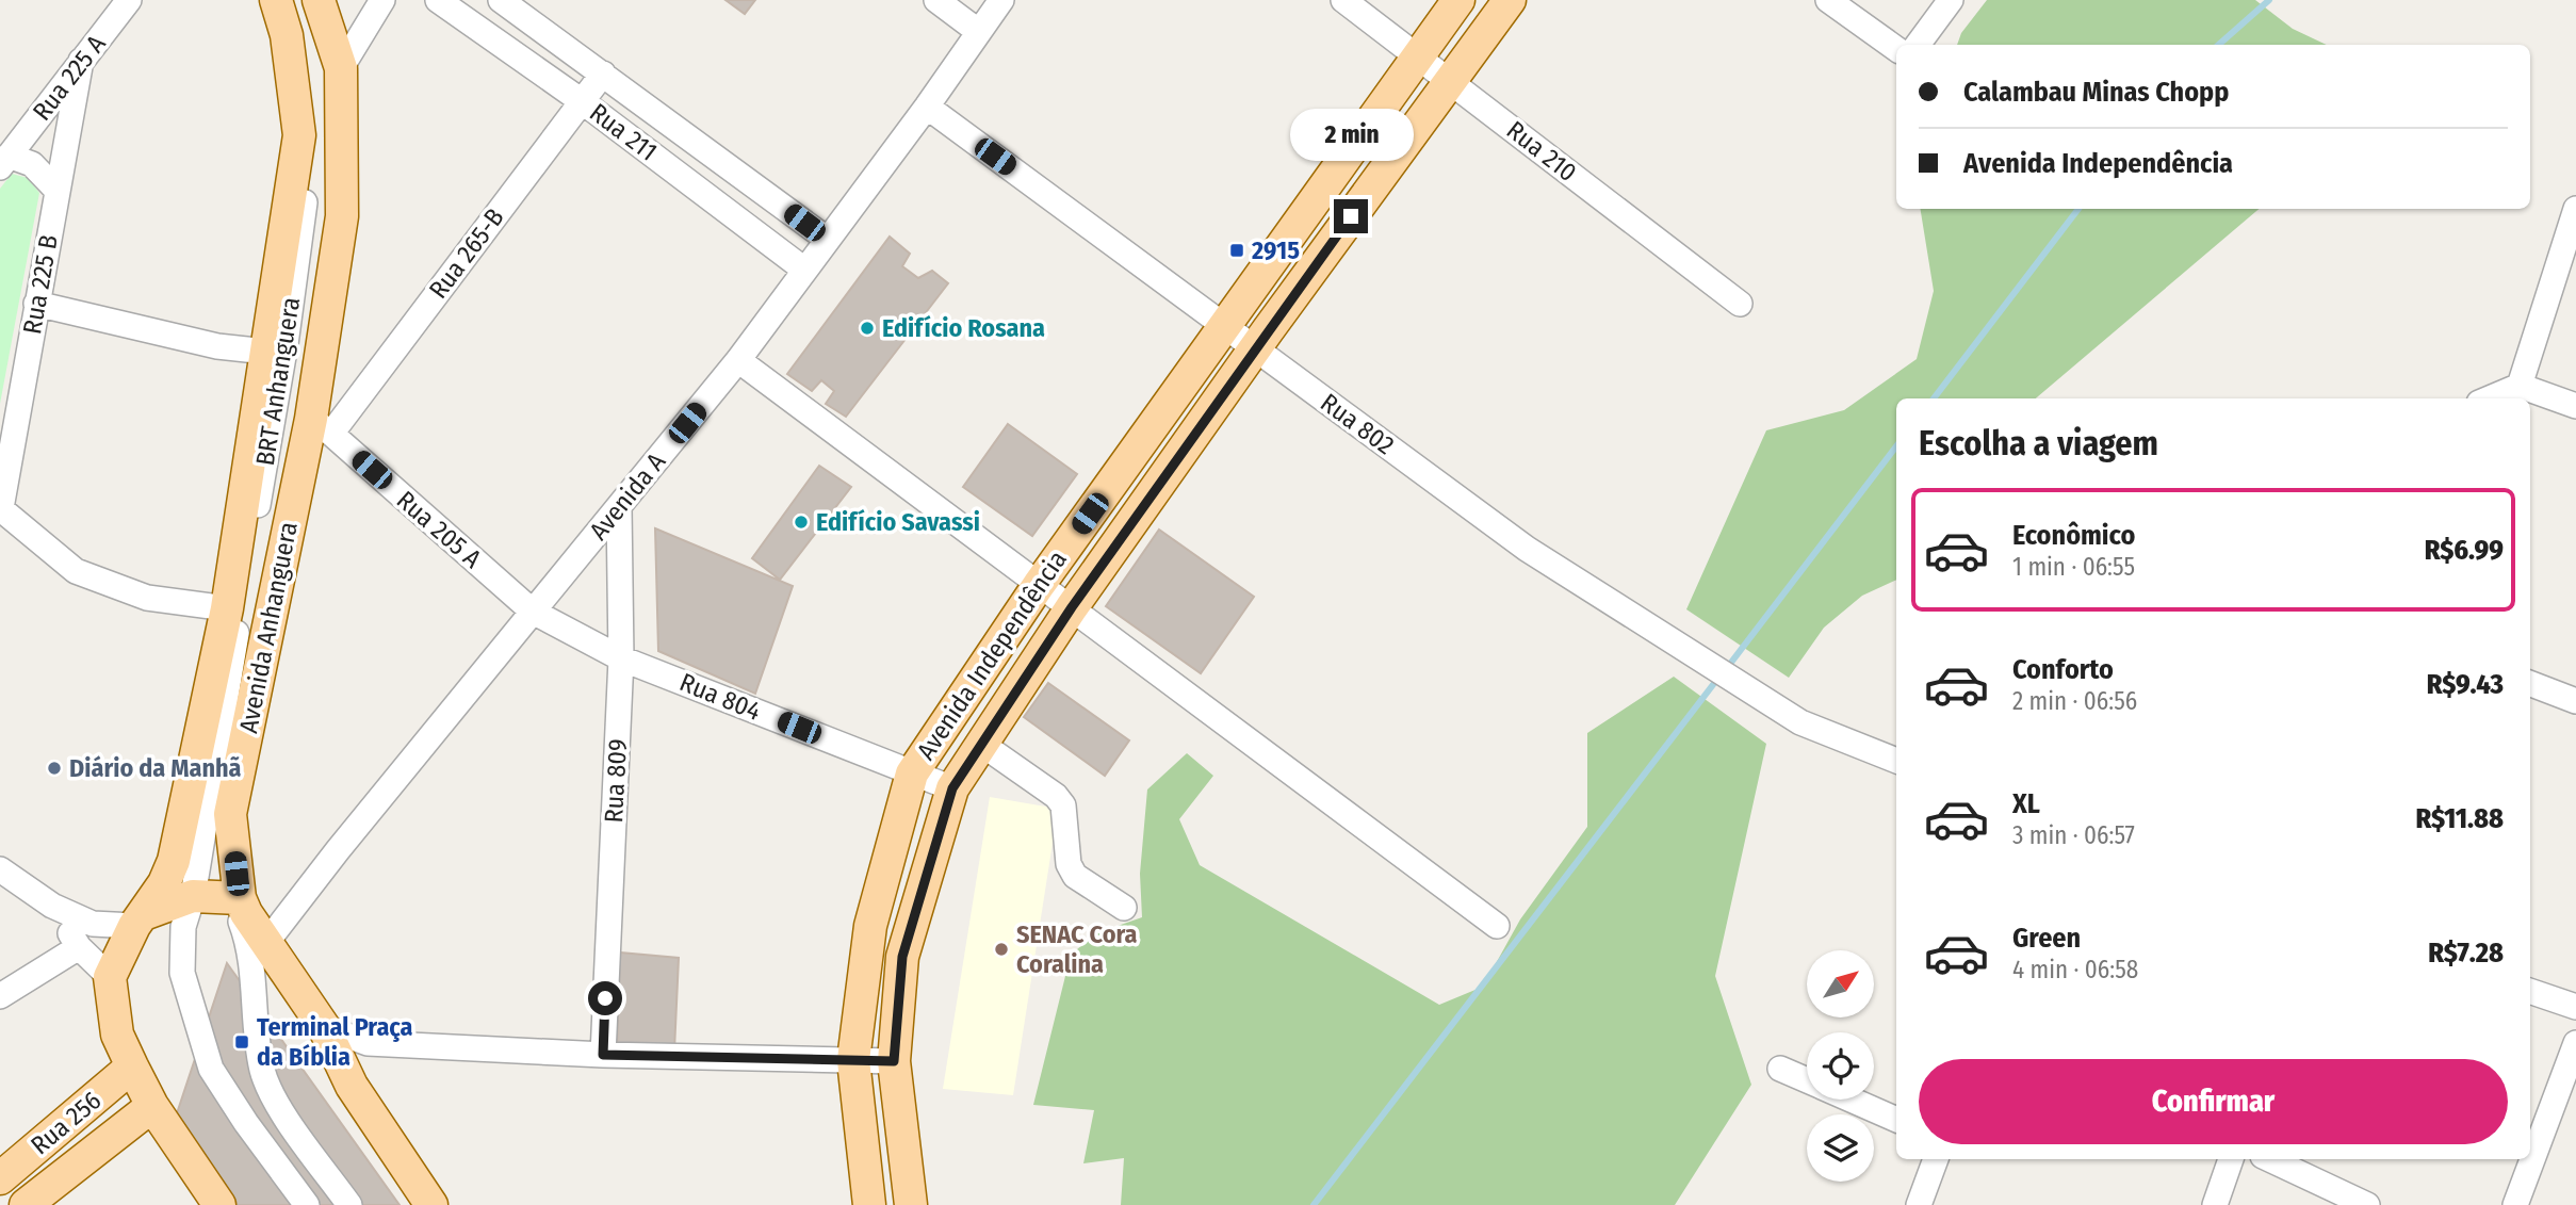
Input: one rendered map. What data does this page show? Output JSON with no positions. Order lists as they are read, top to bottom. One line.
{"streets":{"main road":["Avenida Anhanguera","Avenida Independência","Rua 256"],"street":["Rua 225 A","Rua 211","Rua 210","Rua 265-B","Rua 225 B","BRT Anhanguera","Rua 802","Avenida A","Rua 205 A","Rua 804","Rua 809"]},"crossings":[["Rua 225 A","Rua 225 B"],["Rua 211","Rua 265-B"],["Rua 211","Avenida A"],["Rua 210","Avenida Independência"],["Rua 265-B","Rua 205 A"],["Rua 265-B","Avenida Anhanguera"],["BRT Anhanguera","Avenida Anhanguera"],["Rua 802","Avenida A"],["Rua 802","Avenida Independência"],["Avenida A","Rua 205 A"],["Avenida A","Avenida Anhanguera"],["Avenida A","Rua 804"],["Avenida A","Rua 809"],["Rua 205 A","Avenida Anhanguera"],["Rua 205 A","Rua 804"],["Avenida Independência","Rua 804"],["Rua 804","Rua 809"]],"places":{"transit":["2915","Terminal Praça da Bíblia"],"other":["Edifício Rosana","Edifício Savassi","Diário da Manhã","SENAC Cora Coralina"]},"north":"top right","page":{"banner":["Calambau Minas Chopp","Avenida Independência"],"bubble":"2 min","heading":"Escolha a viagem","list":[{"name":"Econômico","note":"1 min · 06:55","value":"R$6.99"},{"name":"Conforto","note":"2 min · 06:56","value":"R$9.43"},{"name":"XL","note":"3 min · 06:57","value":"R$11.88"},{"name":"Green","note":"4 min · 06:58","value":"R$7.28"}],"buttons":"Confirmar"}}
